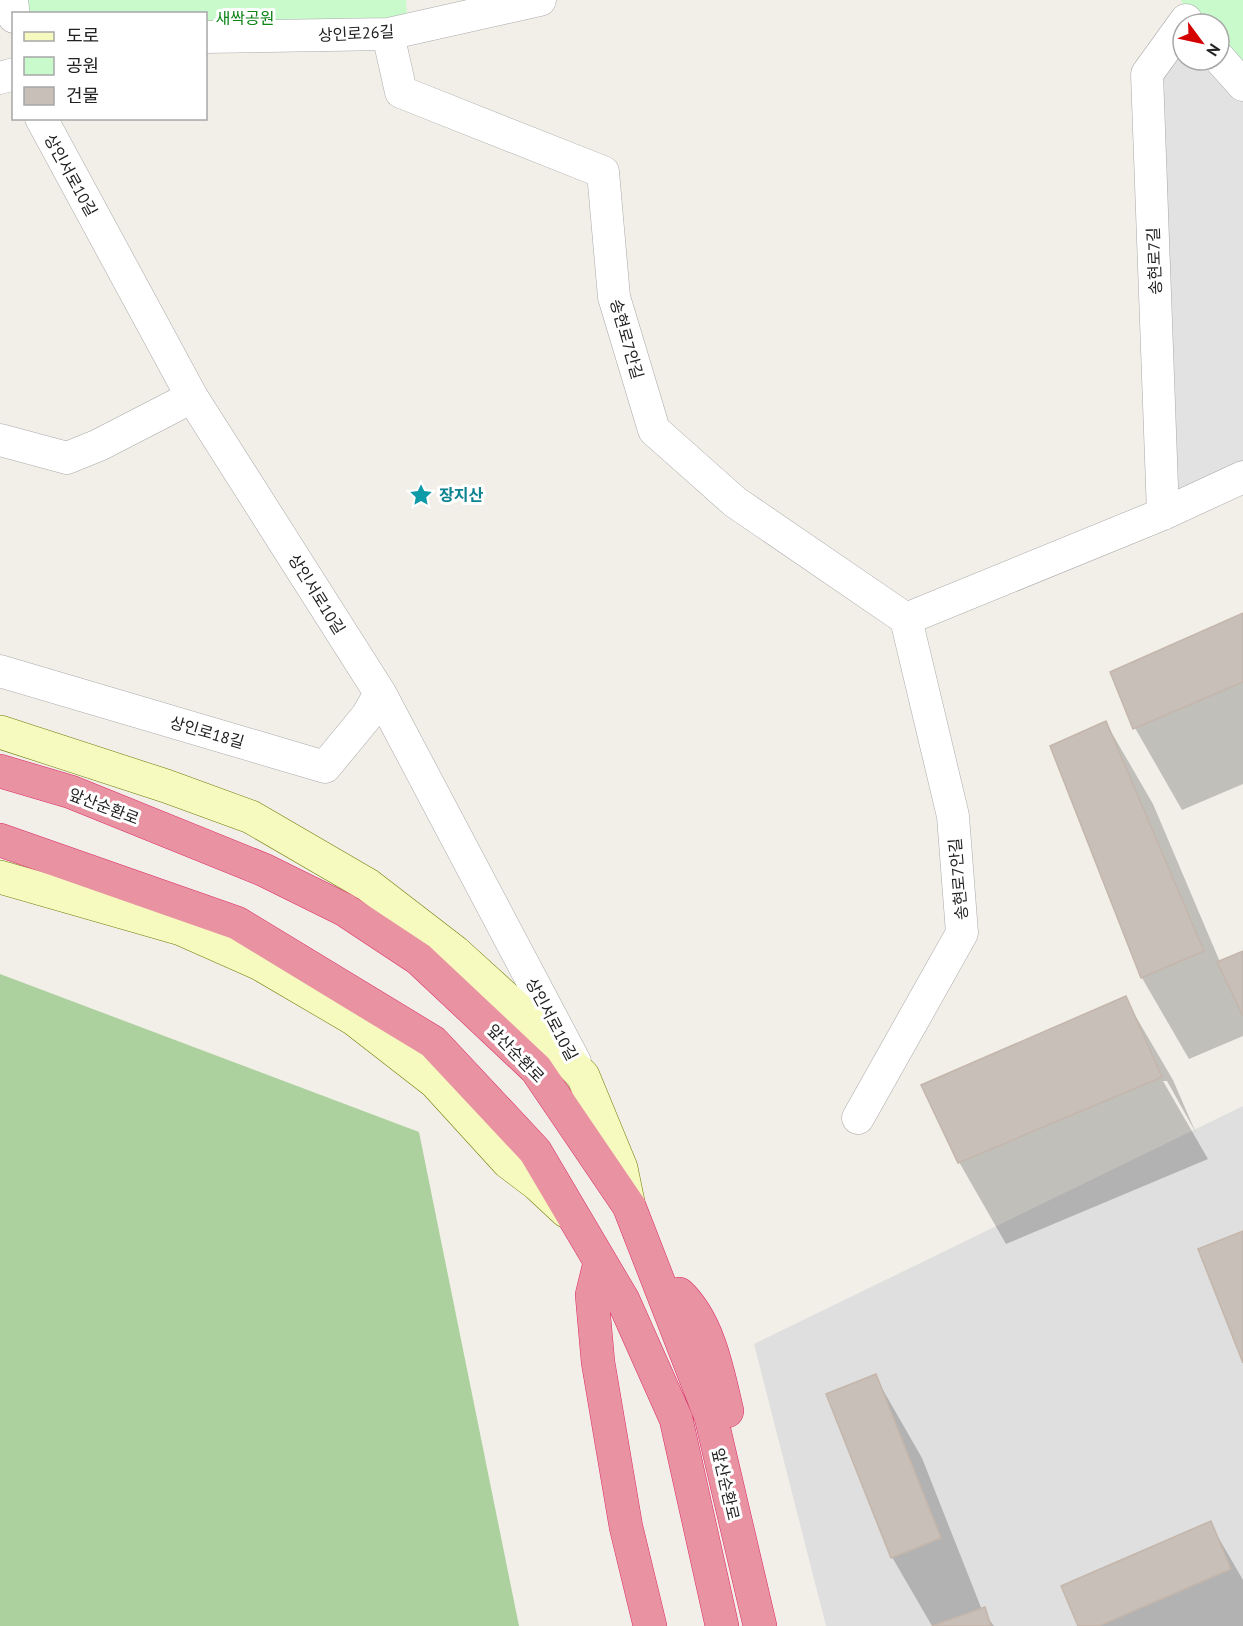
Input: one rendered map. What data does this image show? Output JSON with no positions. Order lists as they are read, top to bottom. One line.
{"streets":{"highway":["앞산순환로"],"street":["상인로26길","상인서로10길","송현로7길","송현로7안길","상인로18길"]},"crossings":[["상인로26길","송현로7안길"],["상인서로10길","상인로18길"]],"parks":["새싹공원"],"places":{"place":["장지산"]},"legend":["도로","공원","건물"],"north":"bottom right"}
